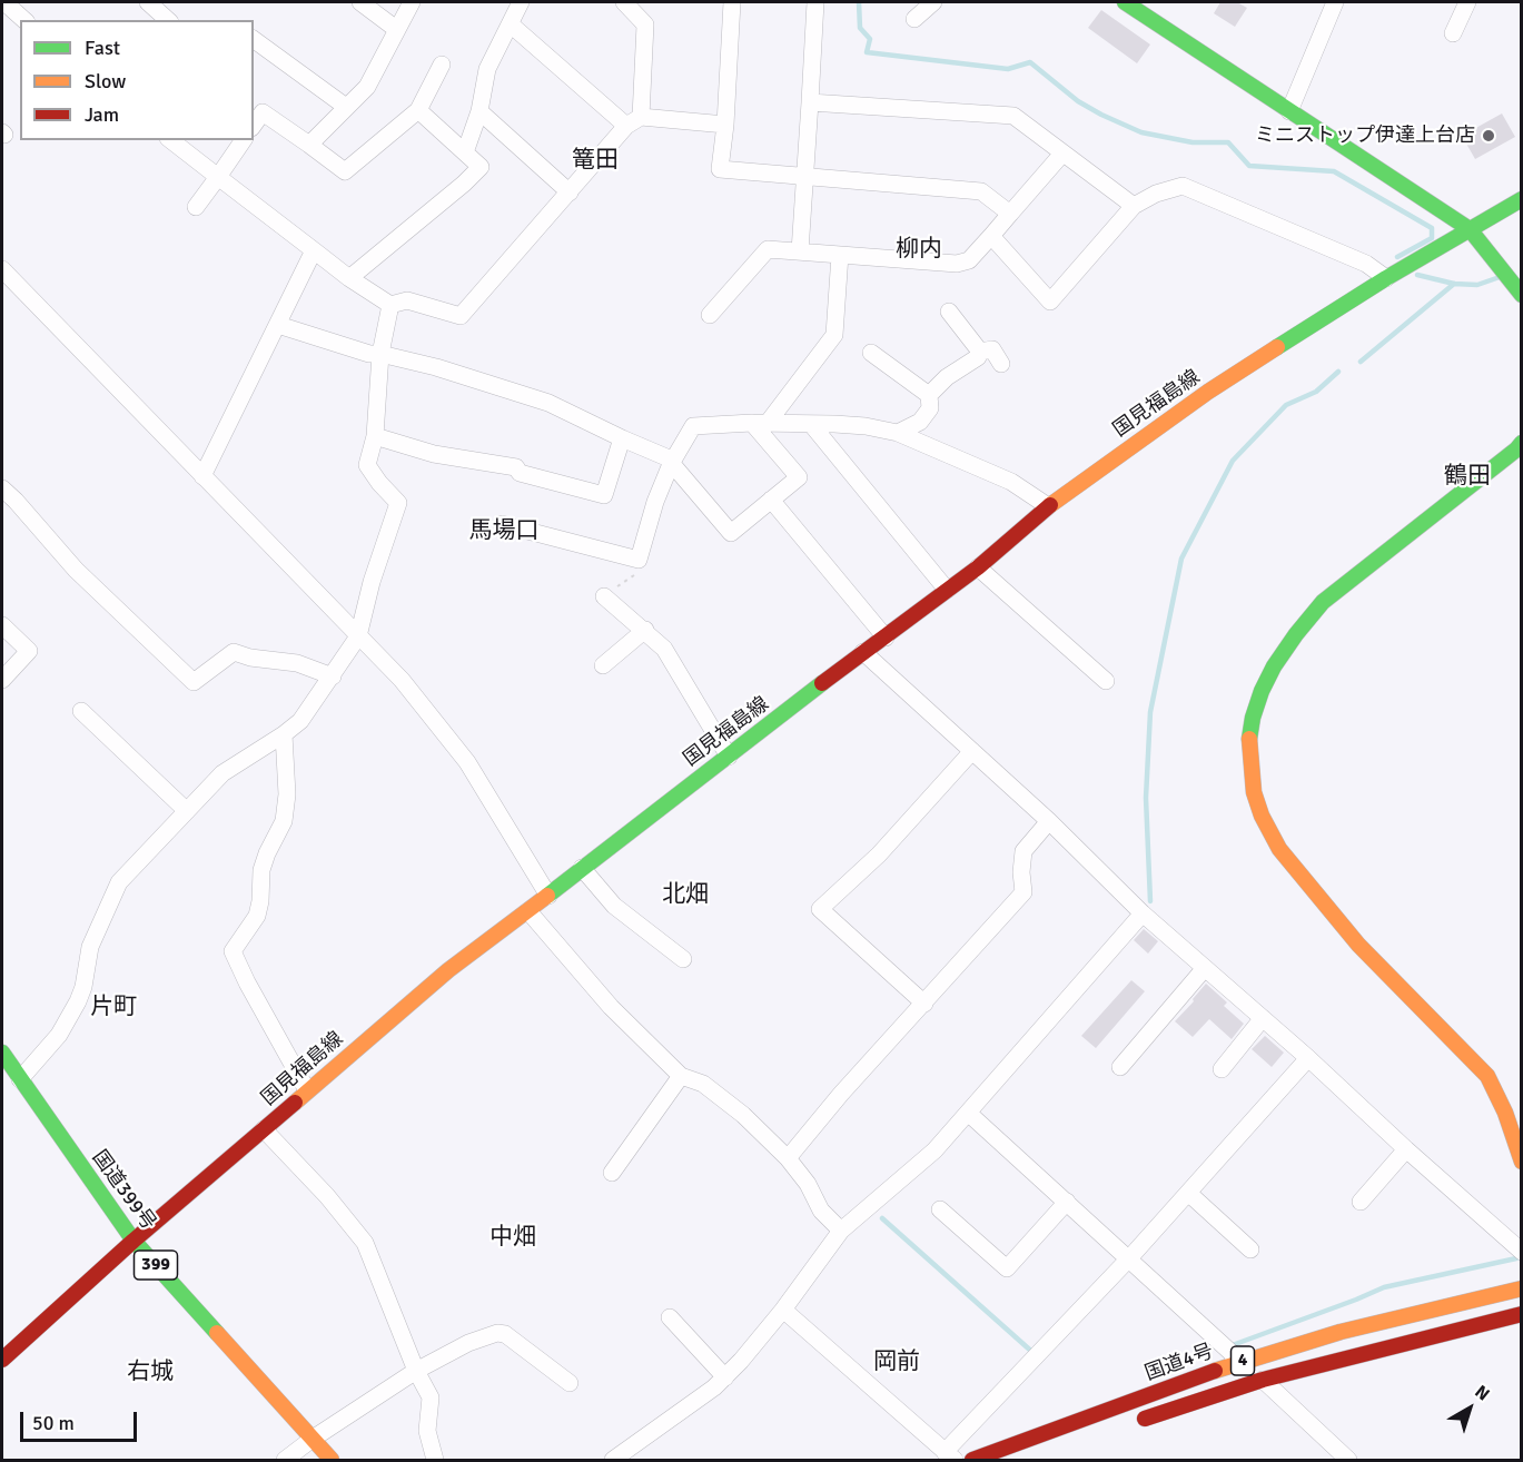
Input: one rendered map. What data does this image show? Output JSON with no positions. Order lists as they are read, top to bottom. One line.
{"streets":{"main road":["国見福島線","国道399号","399","4","国道4号"]},"crossings":[["国見福島線","国道399号"]],"districts":["篭田","柳内","鶴田","馬場口","北畑","片町","中畑","岡前","右城"],"places":["ミニストップ伊達上台店"],"legend":["Fast","Slow","Jam"],"scale_bar":"50 m","north":"top right"}
